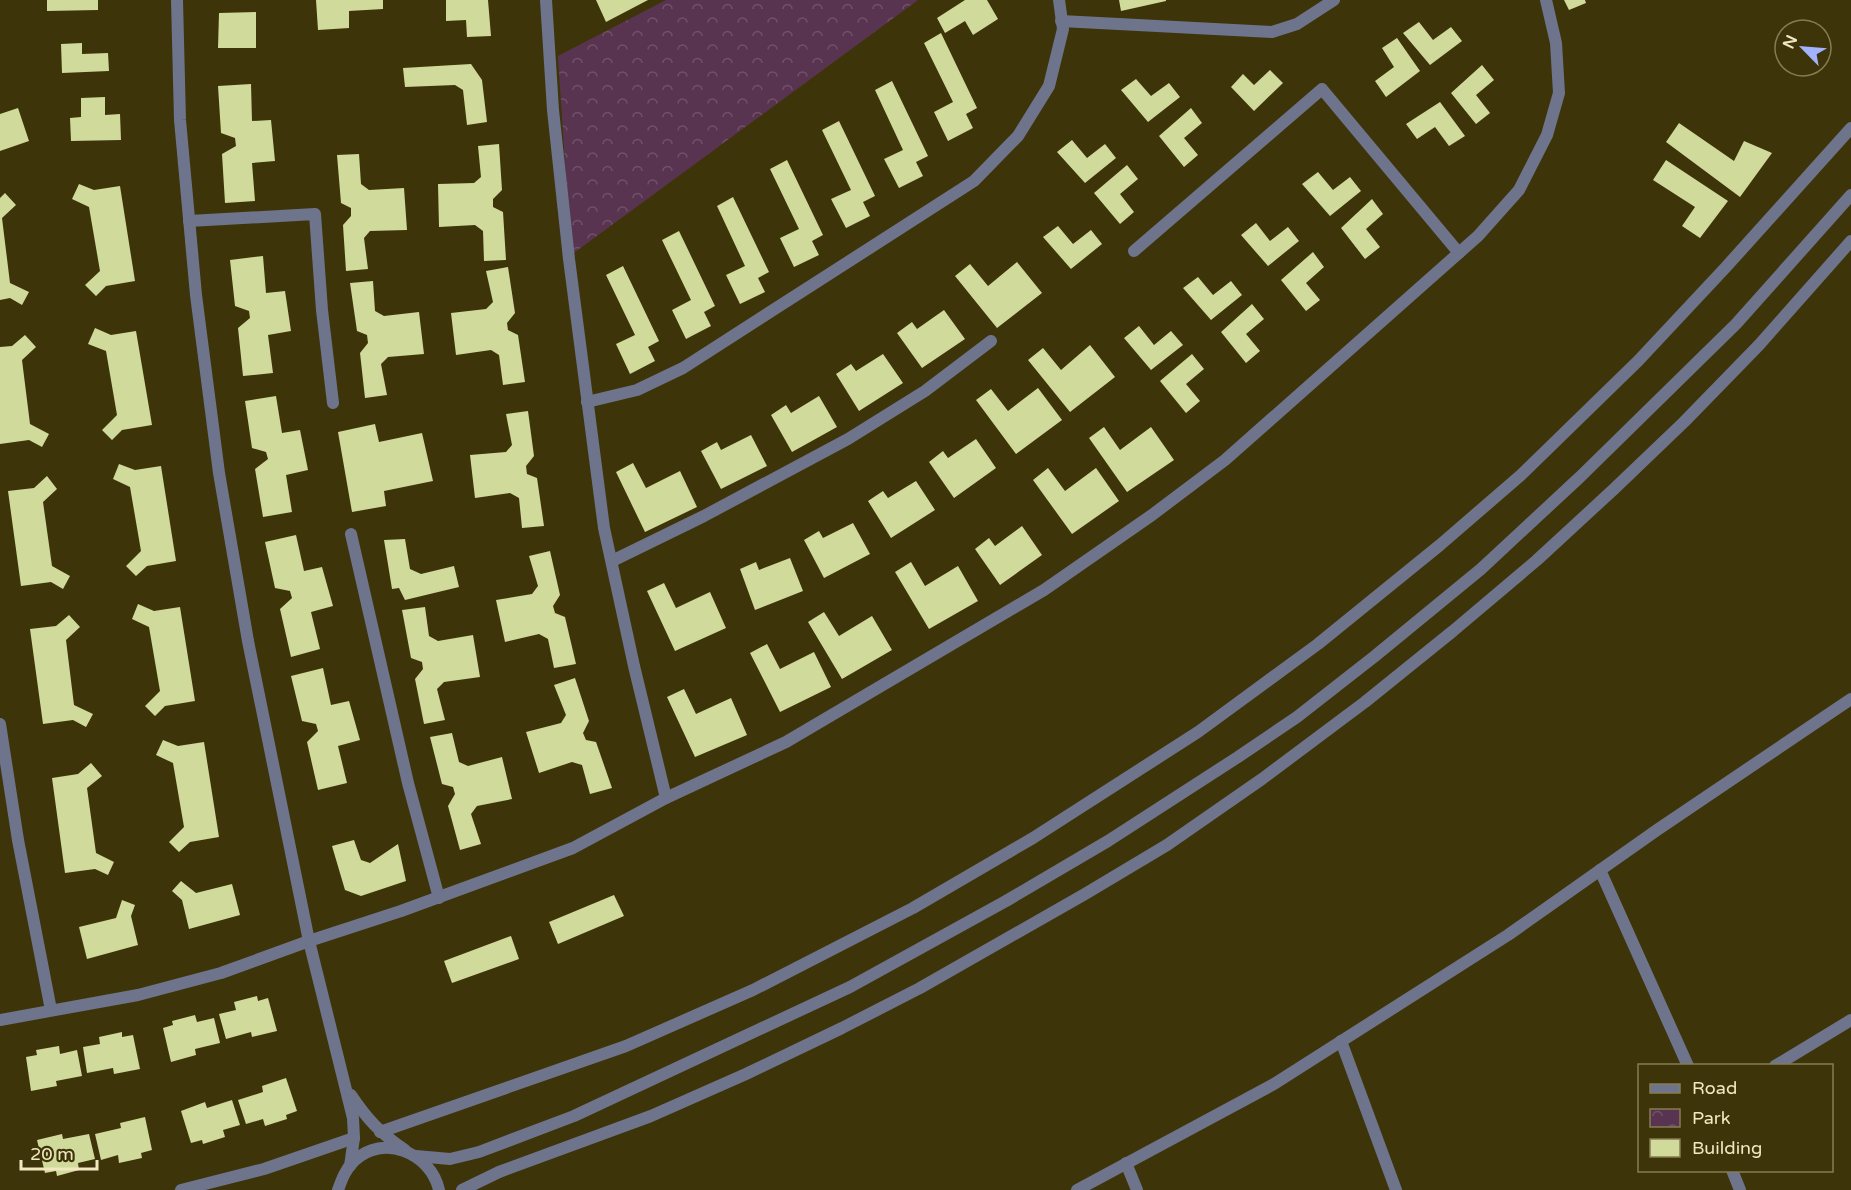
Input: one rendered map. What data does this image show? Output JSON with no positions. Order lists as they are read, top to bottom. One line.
{"legend":["Road","Park","Building"],"scale_bar":"20 m","north":"top left"}
